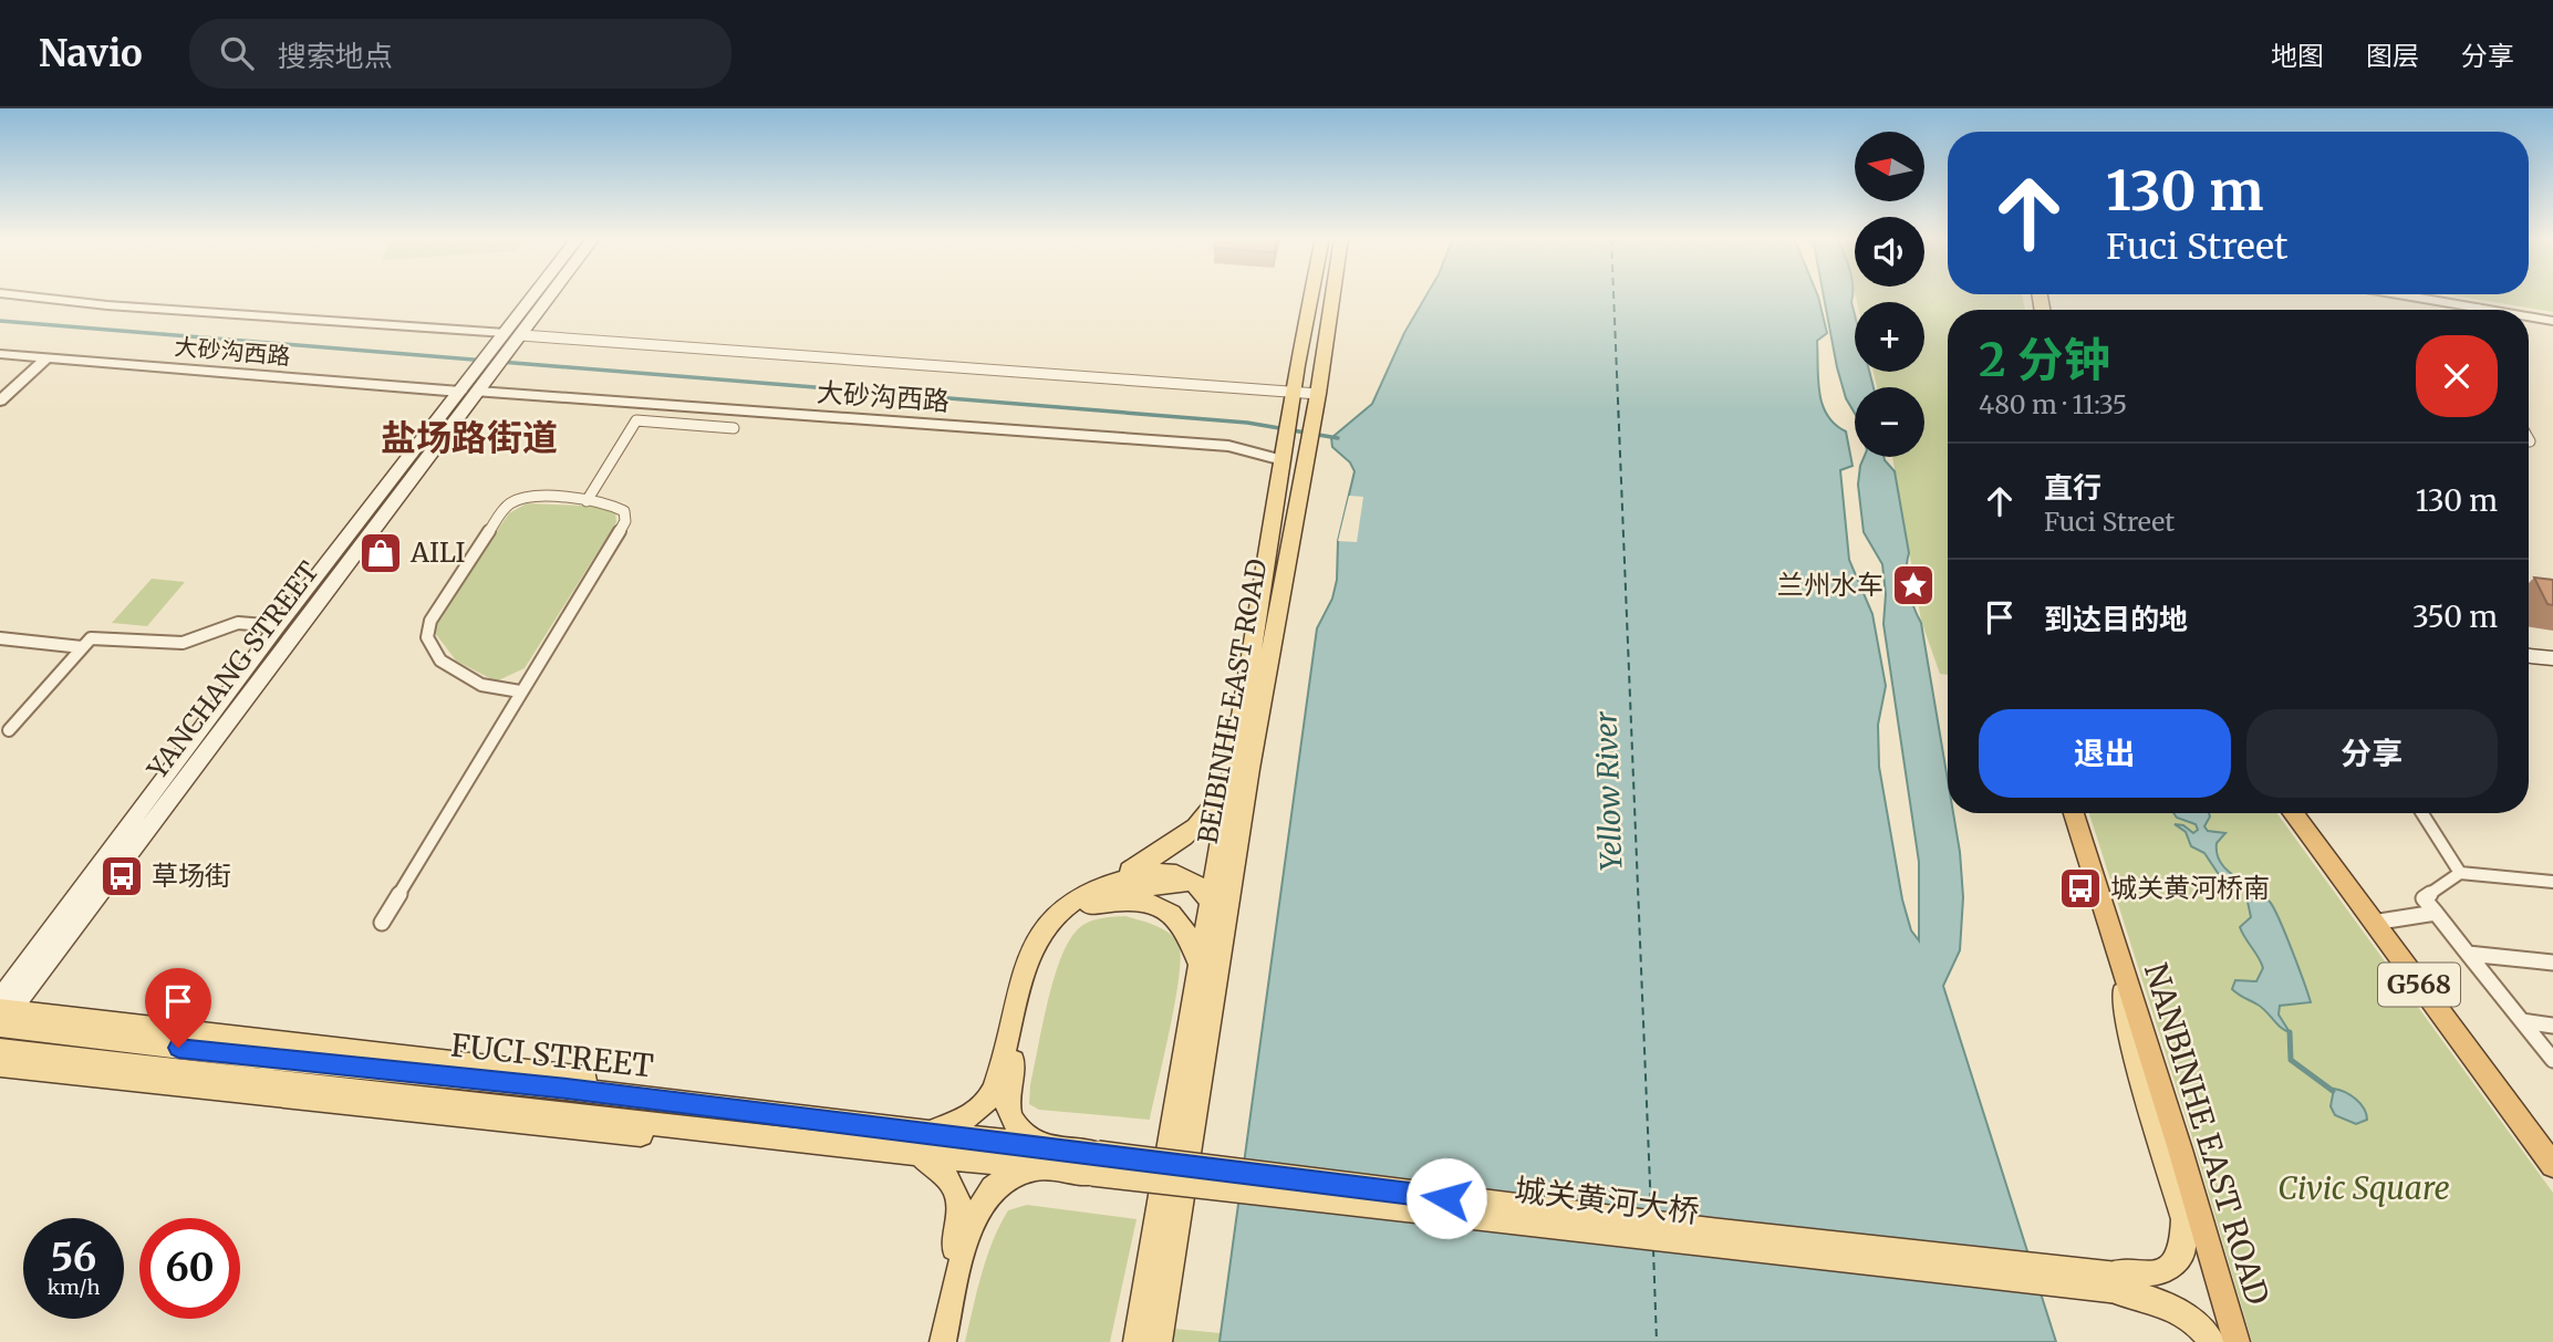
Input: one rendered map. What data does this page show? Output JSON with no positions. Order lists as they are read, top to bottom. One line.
{"streets":{"highway":["G568","NANBINHE EAST ROAD"],"main road":["YANCHANG STREET","BEIBINHE EAST ROAD","FUCI STREET","城关黄河大桥"],"street":["大砂沟西路"]},"crossings":[["大砂沟西路","YANCHANG STREET"],["大砂沟西路","BEIBINHE EAST ROAD"],["YANCHANG STREET","FUCI STREET"],["FUCI STREET","城关黄河大桥"],["NANBINHE EAST ROAD","城关黄河大桥"]],"districts":["盐场路街道"],"water":["Yellow River"],"parks":["Civic Square"],"places":{"shop":["AILI"],"place":["兰州水车"],"bus stop":["草场街","城关黄河桥南"]},"north":"left","page":{"header":"Navio","search":"搜索地点","nav":["地图","图层","分享"],"map_buttons":["+","−"],"turn":["130 m","Fuci Street"],"heading":["2 分钟","480 m · 11:35"],"list":[{"name":"直行","note":"Fuci Street","value":"130 m"},{"name":"到达目的地","value":"350 m"}],"buttons":["退出","分享"],"speed":"56 km/h","limit":"60"}}
